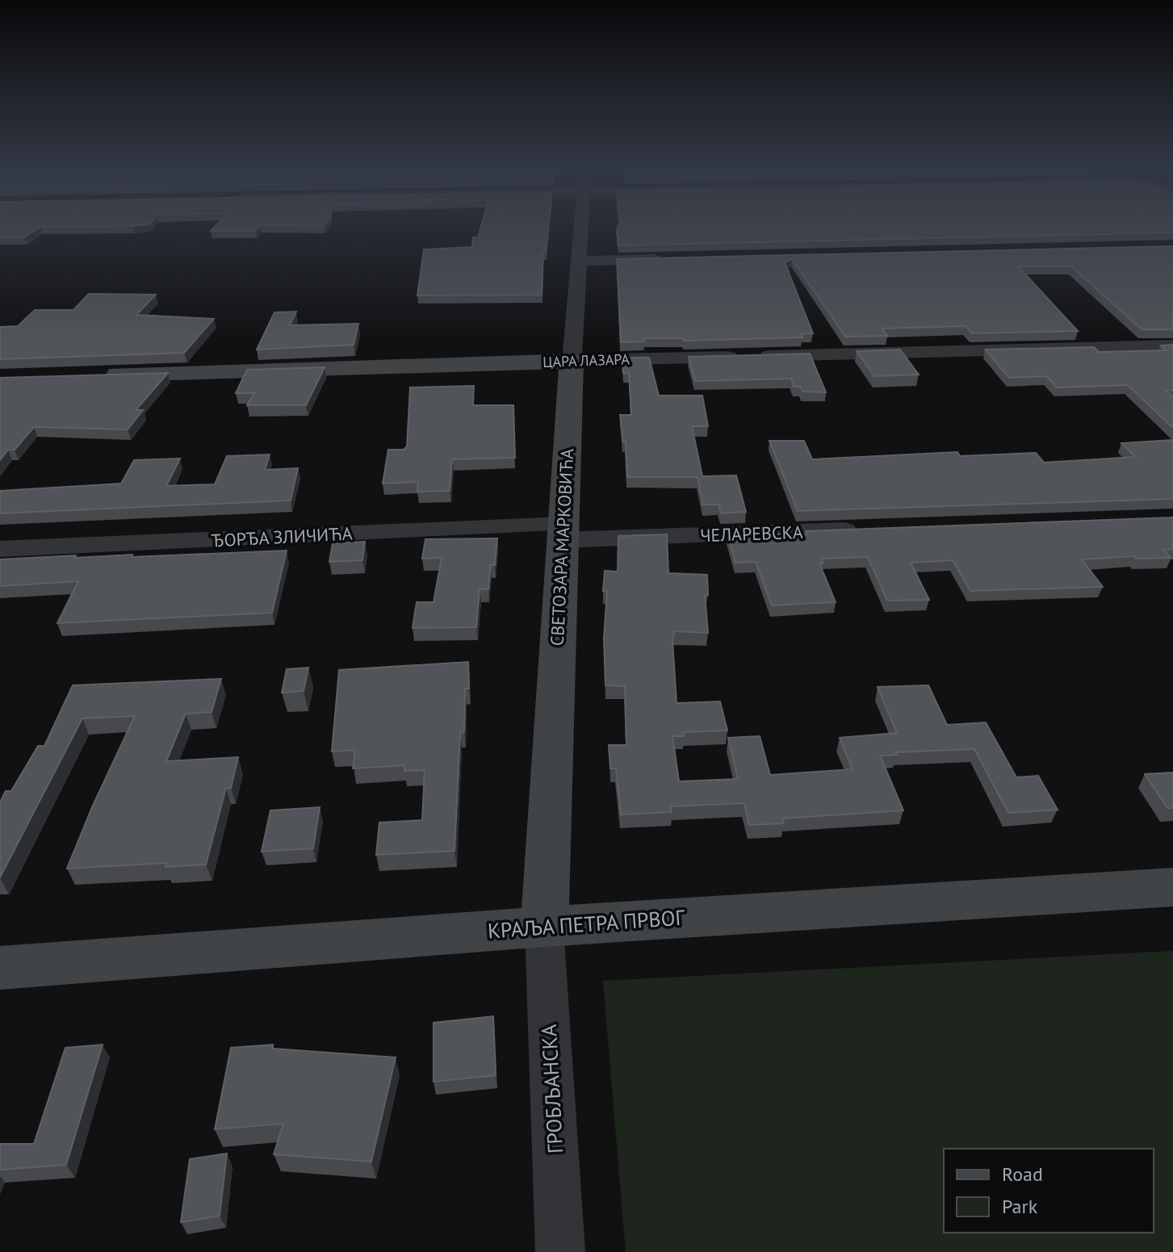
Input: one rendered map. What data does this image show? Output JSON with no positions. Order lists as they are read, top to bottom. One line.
{"streets":{"street":["ЦАРА ЛАЗАРА","ЧЕЛАРЕВСКА","ЂОРЂА ЗЛИЧИЋА","СВЕТОЗАРА МАРКОВИЋА","КРАЉА ПЕТРА ПРВОГ","ГРОБЉАНСКА"]},"crossings":[["ЦАРА ЛАЗАРА","СВЕТОЗАРА МАРКОВИЋА"],["ЧЕЛАРЕВСКА","ЂОРЂА ЗЛИЧИЋА"],["ЧЕЛАРЕВСКА","СВЕТОЗАРА МАРКОВИЋА"],["ЂОРЂА ЗЛИЧИЋА","СВЕТОЗАРА МАРКОВИЋА"],["СВЕТОЗАРА МАРКОВИЋА","КРАЉА ПЕТРА ПРВОГ"],["СВЕТОЗАРА МАРКОВИЋА","ГРОБЉАНСКА"],["КРАЉА ПЕТРА ПРВОГ","ГРОБЉАНСКА"]],"legend":["Road","Park"]}
